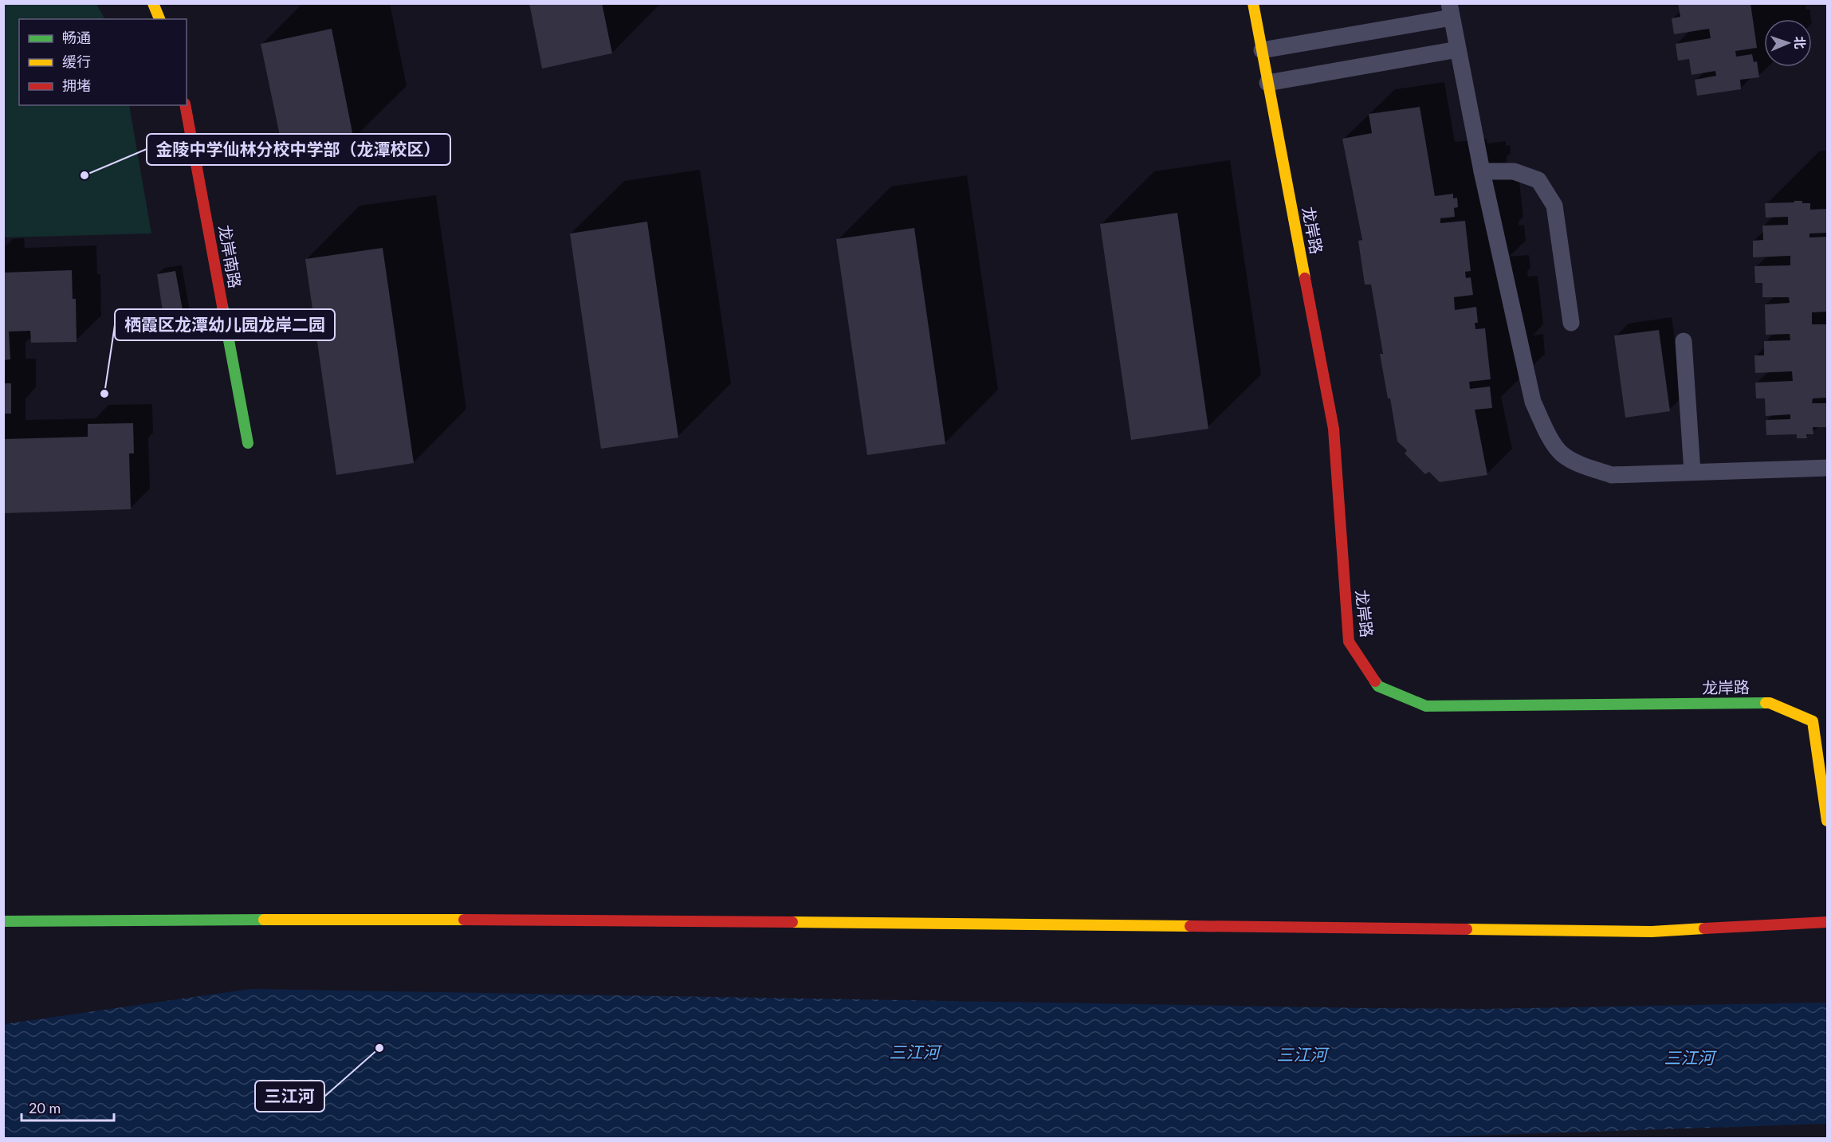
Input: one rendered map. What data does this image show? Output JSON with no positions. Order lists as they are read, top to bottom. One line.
{"streets":{"street":["龙岸路","龙岸南路"]},"water":["三江河"],"places":["金陵中学仙林分校中学部（龙潭校区）","栖霞区龙潭幼儿园龙岸二园","三江河"],"legend":["畅通","缓行","拥堵"],"scale_bar":"20 m","north":"right"}
